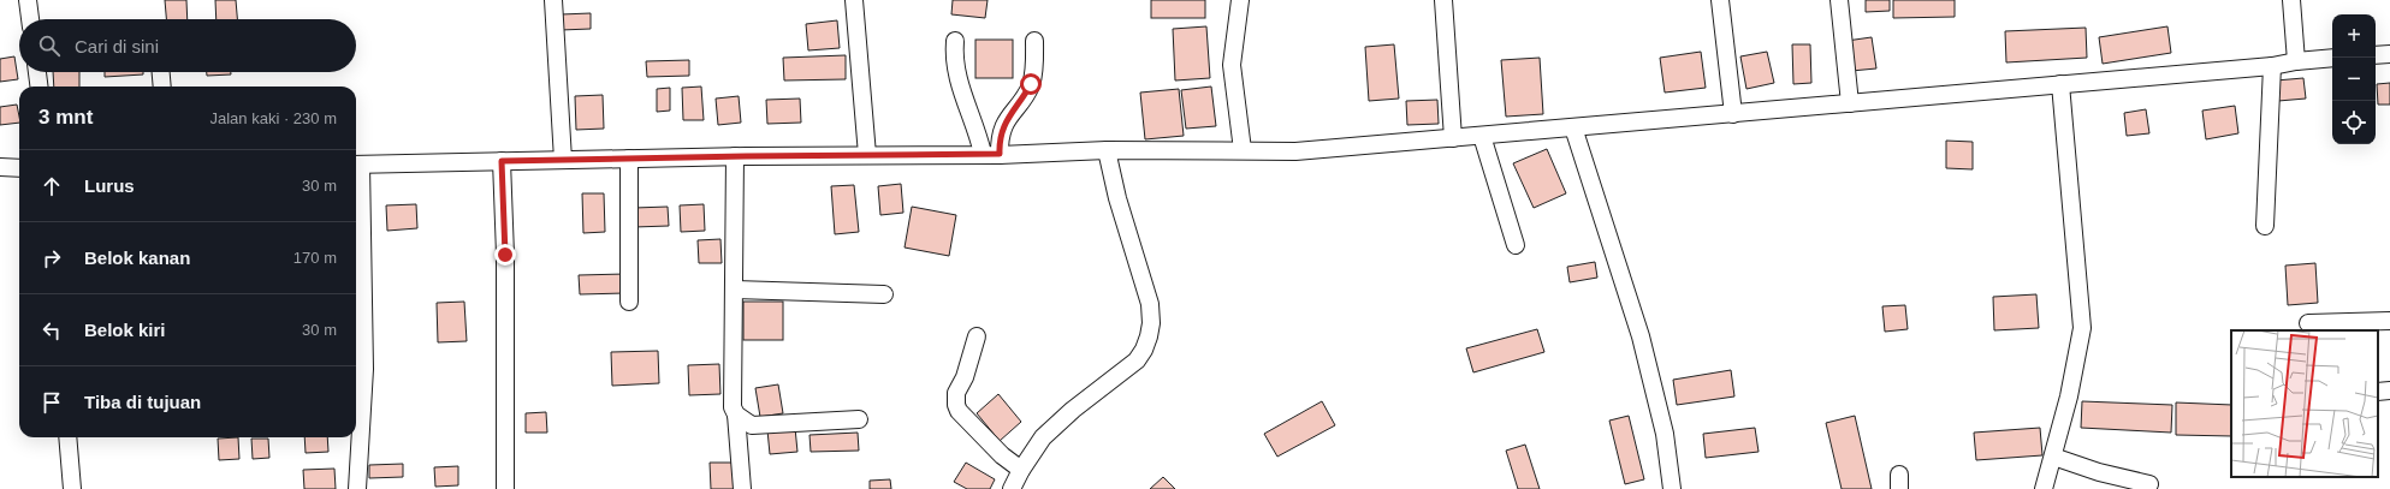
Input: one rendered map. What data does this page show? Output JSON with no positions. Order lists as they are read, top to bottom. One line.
{"page":{"map_buttons":["+","−"],"search":"Cari di sini","heading":["3 mnt","Jalan kaki · 230 m"],"list":[["Lurus","30 m"],["Belok kanan","170 m"],["Belok kiri","30 m"],"Tiba di tujuan"]}}
